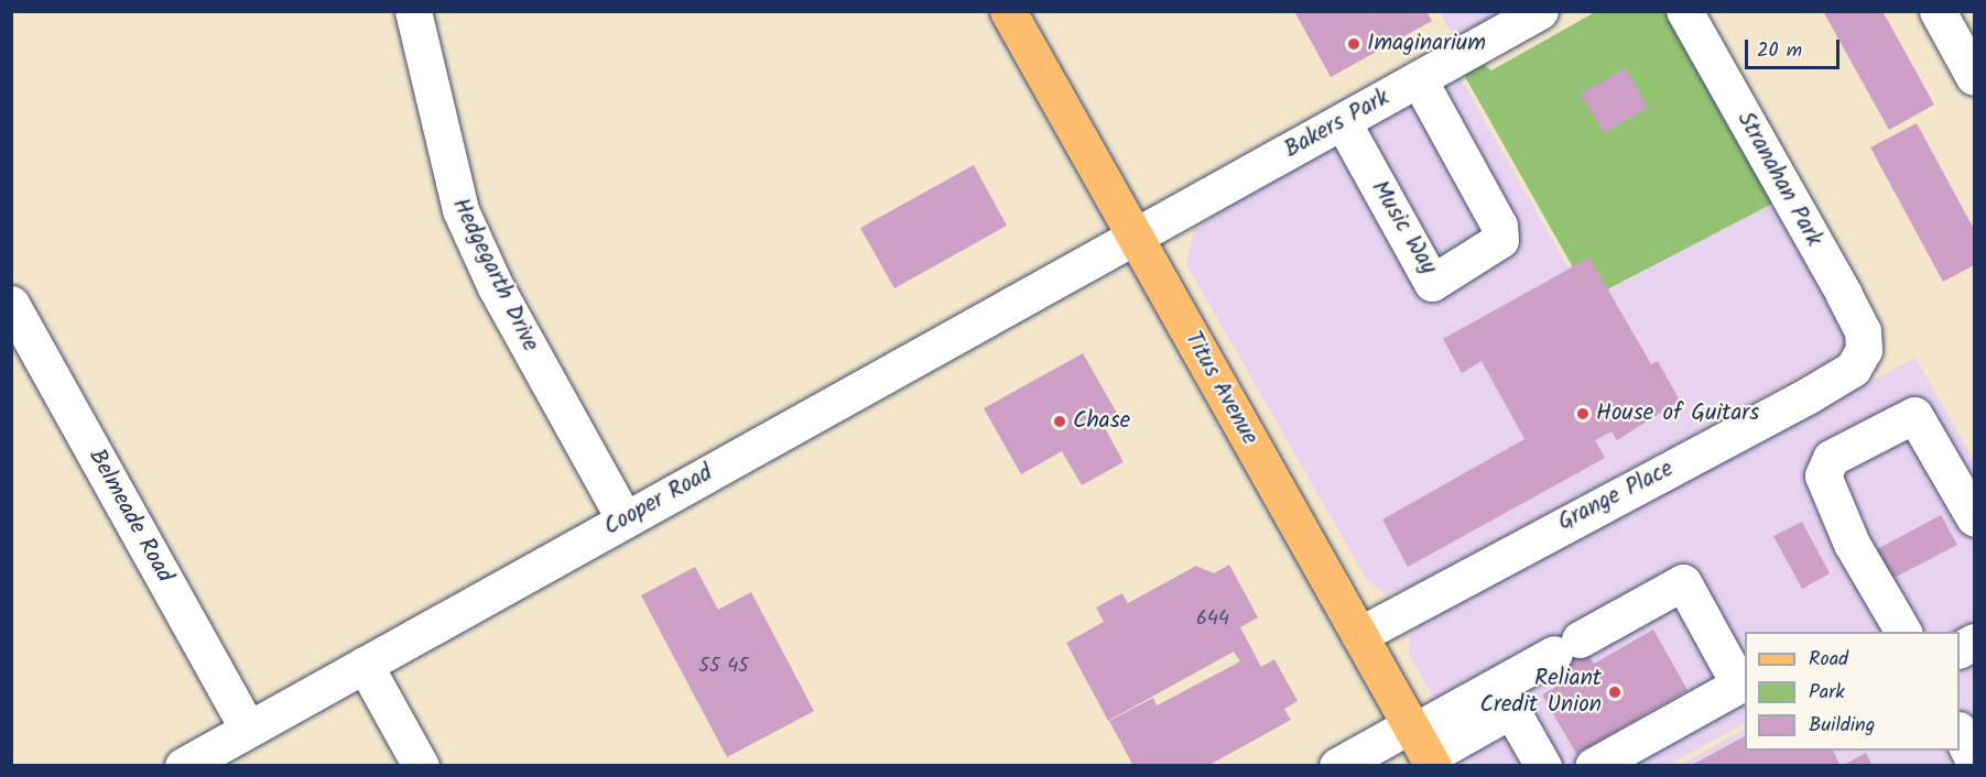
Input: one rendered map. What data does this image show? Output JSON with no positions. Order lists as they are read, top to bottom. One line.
{"streets":{"main road":["Titus Avenue"],"street":["Bakers Park","Stranahan Park","Music Way","Hedgegarth Drive","Grange Place","Cooper Road","Belmeade Road"]},"crossings":[["Bakers Park","Music Way"],["Bakers Park","Titus Avenue"],["Bakers Park","Cooper Road"],["Stranahan Park","Grange Place"],["Hedgegarth Drive","Cooper Road"],["Titus Avenue","Grange Place"],["Titus Avenue","Cooper Road"],["Cooper Road","Belmeade Road"]],"places":["Imaginarium","House of Guitars","Chase","Reliant Credit Union"],"house_numbers":["644","55","45"],"legend":["Road","Park","Building"],"scale_bar":"20 m"}
